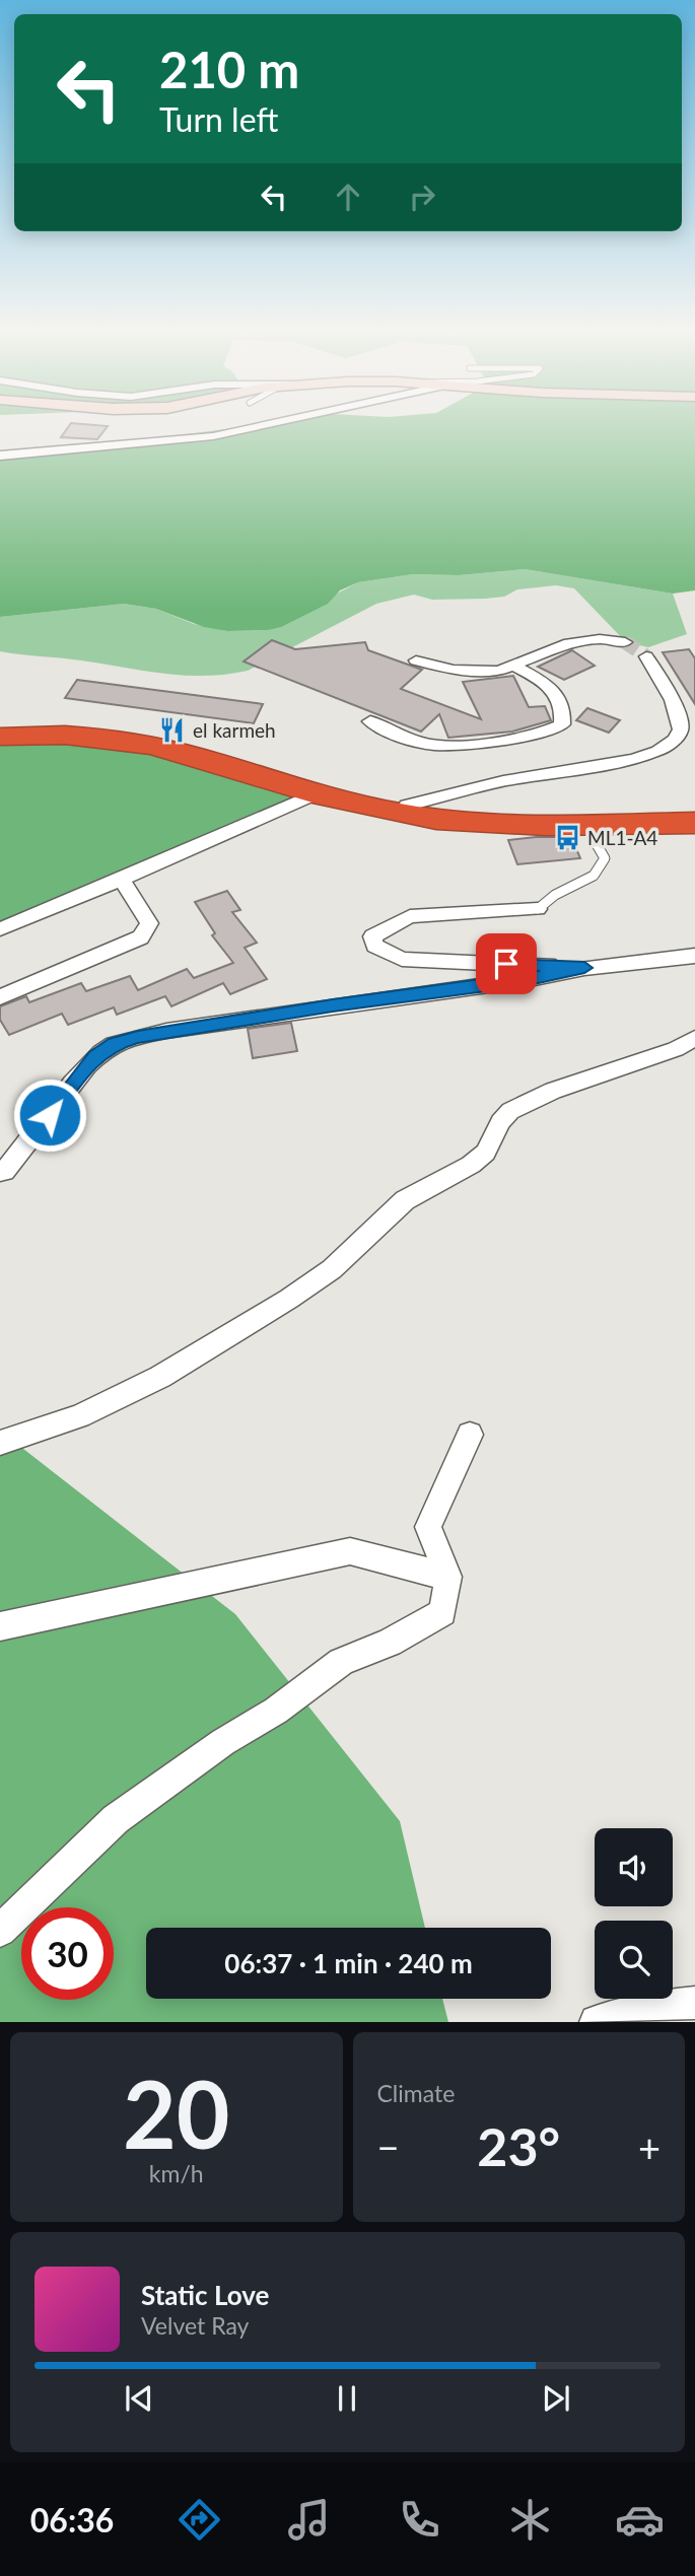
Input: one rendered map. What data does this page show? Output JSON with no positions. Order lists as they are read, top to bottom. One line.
{"places":{"restaurant":["el karmeh"],"bus stop":["ML1-A4"]},"page":{"turn":["210 m","Turn left"],"limit":"30","trip":"06:37 · 1 min · 240 m","tile":[["20","km/h"],"Climate"],"heat":["−","23°","+"],"song":["Static Love","Velvet Ray"],"tabs":"06:36"}}
